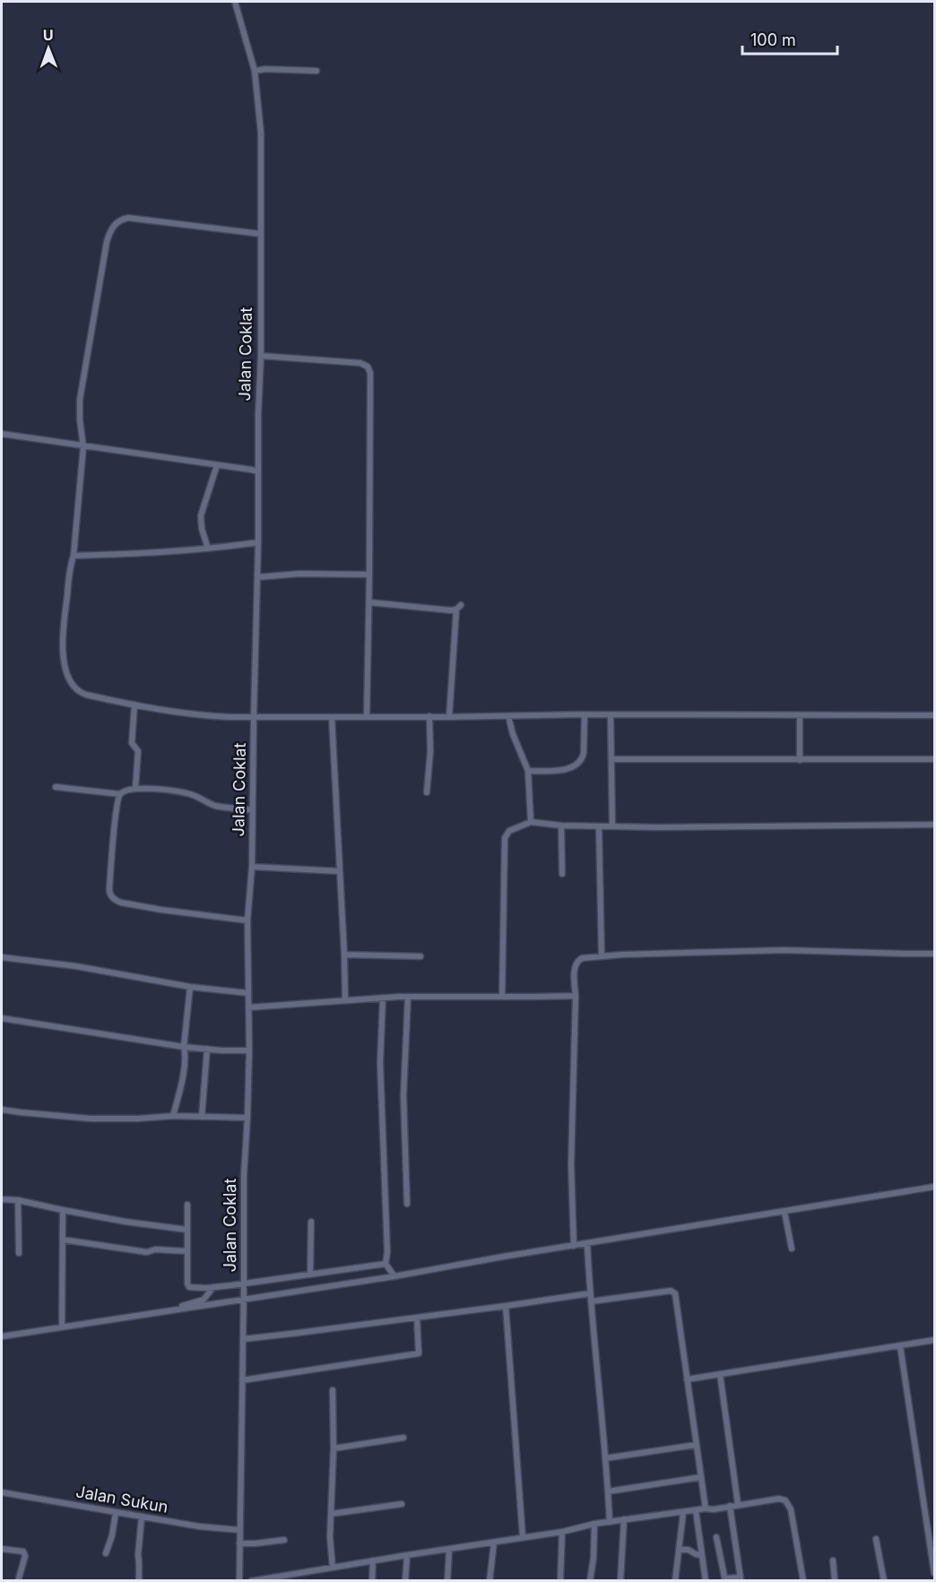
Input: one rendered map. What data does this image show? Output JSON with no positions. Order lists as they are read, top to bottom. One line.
{"streets":{"street":["Jalan Coklat","Jalan Sukun"]},"crossings":[["Jalan Coklat","Jalan Sukun"]],"scale_bar":"100 m","north":"top"}
